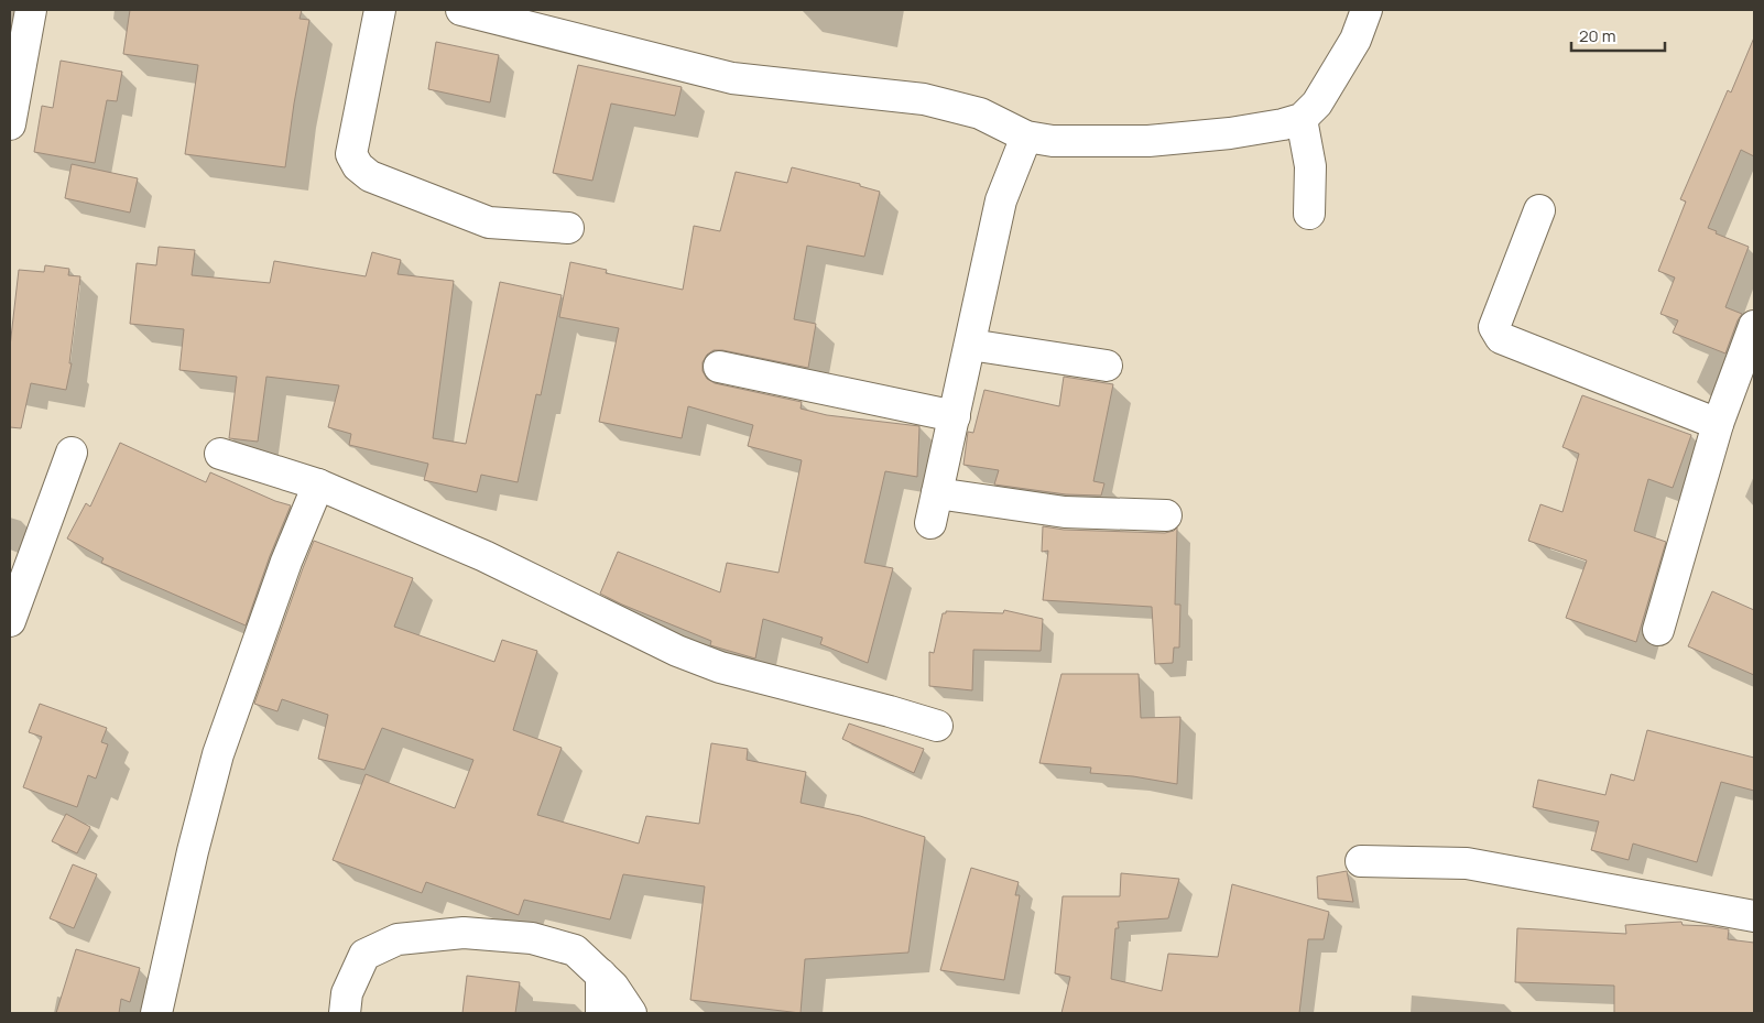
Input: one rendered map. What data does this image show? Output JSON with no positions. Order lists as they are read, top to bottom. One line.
{"scale_bar":"20 m"}
